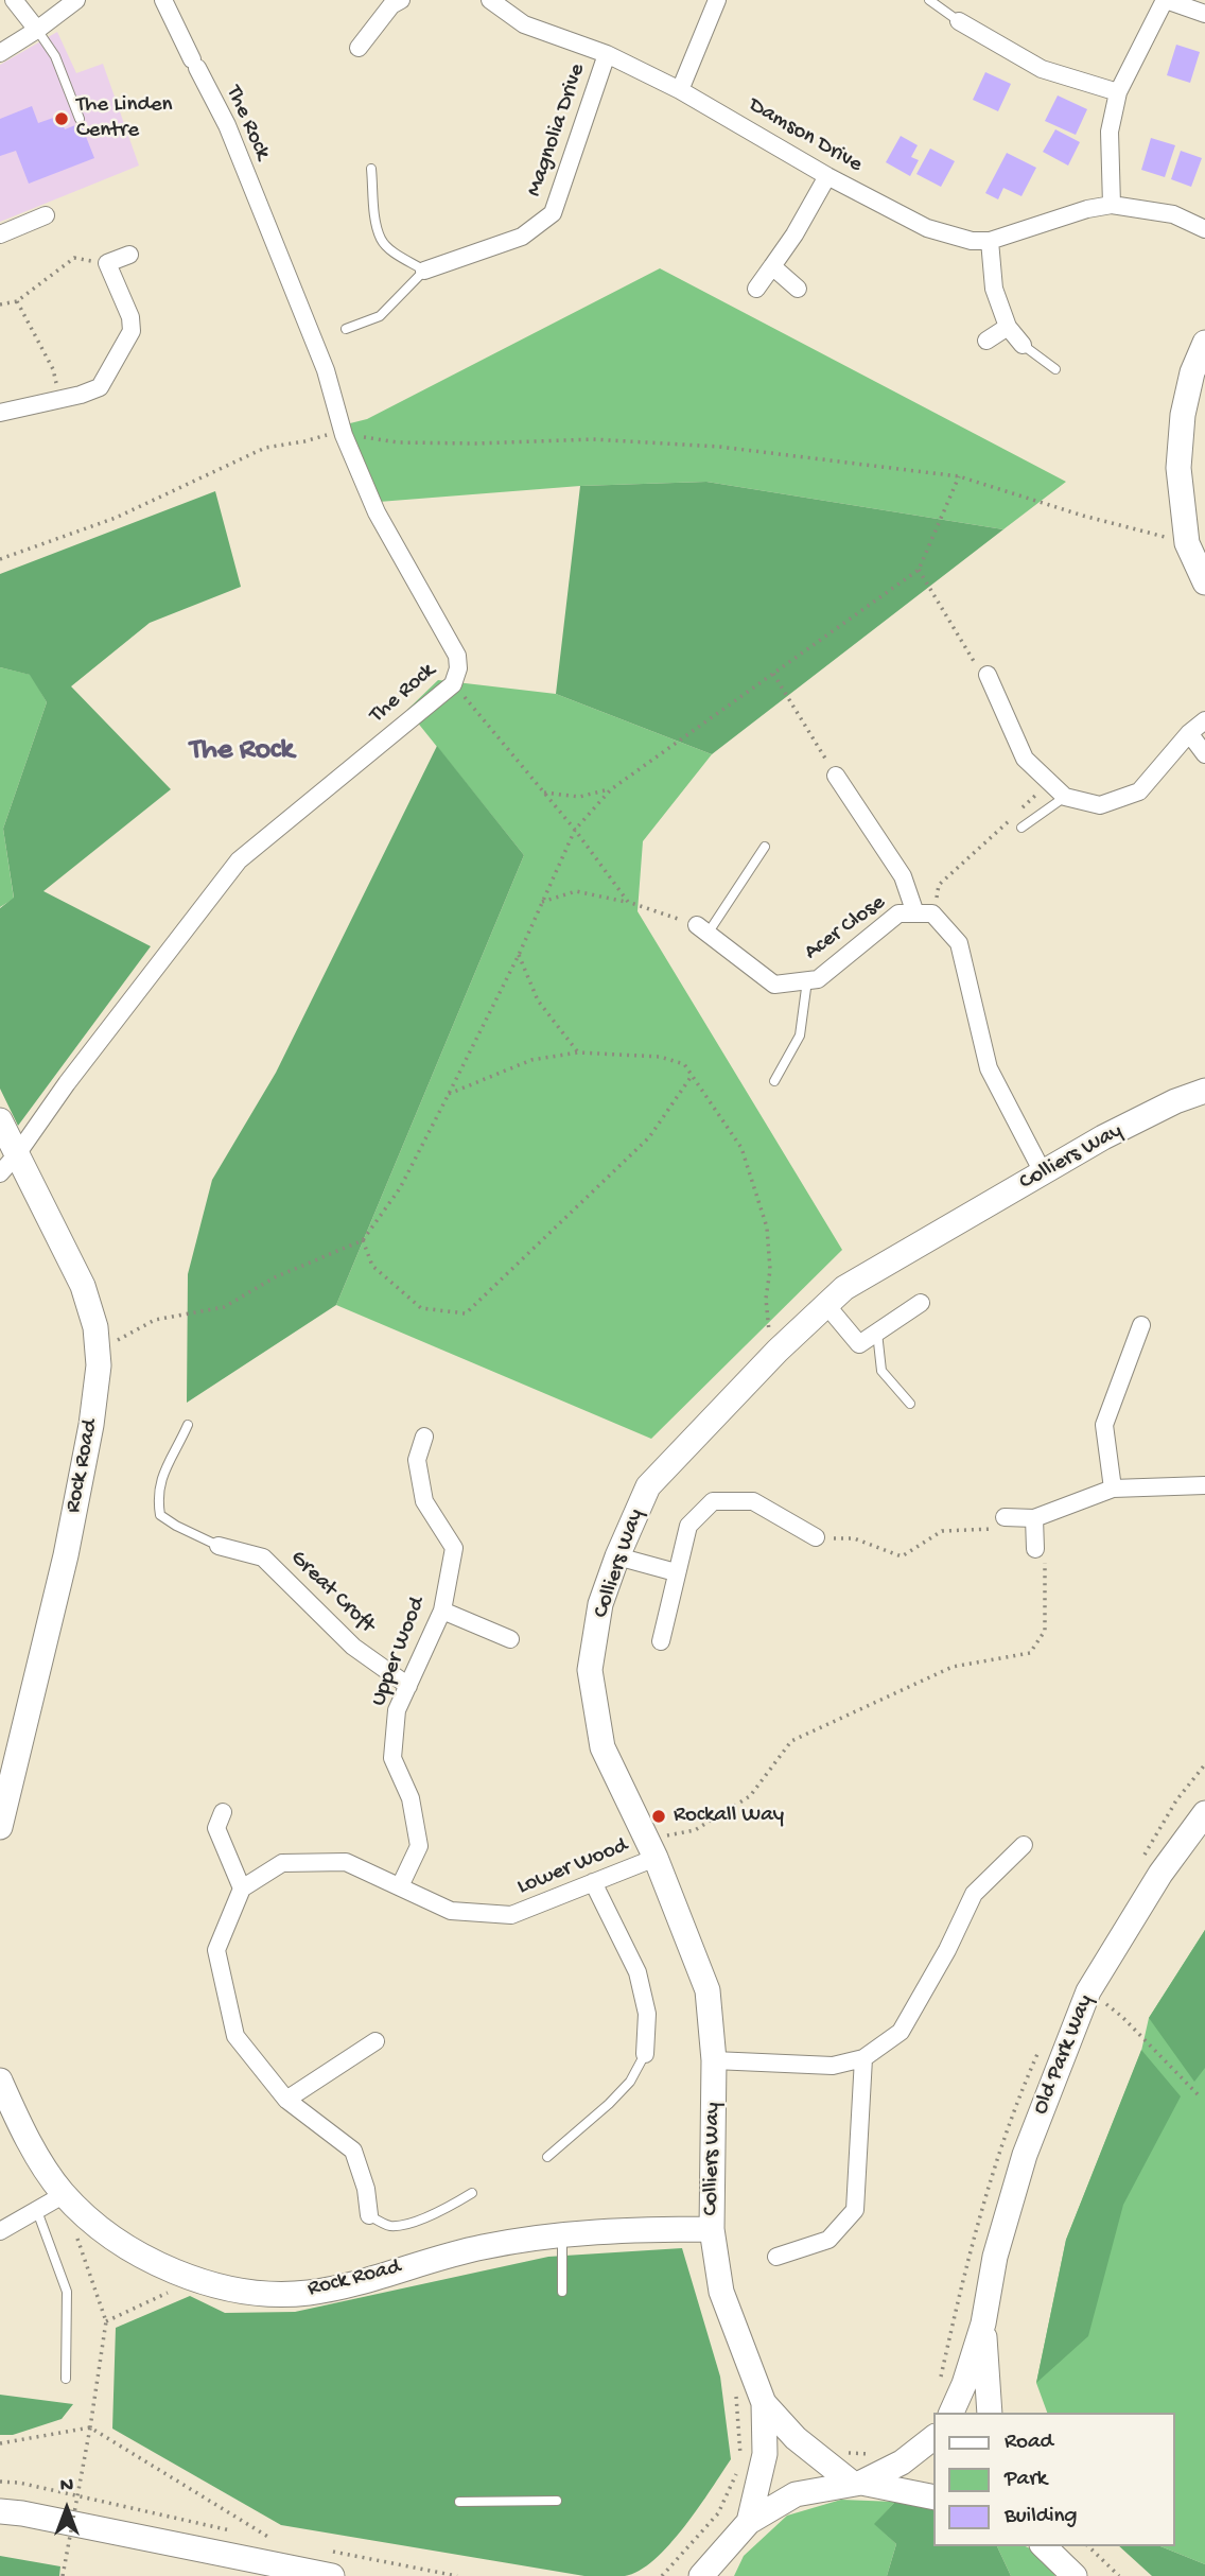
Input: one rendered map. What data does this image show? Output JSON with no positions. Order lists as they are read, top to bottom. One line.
{"streets":{"street":["The Rock","Magnolia Drive","Damson Drive","Acer Close","Colliers Way","Rock Road","Great Croft","Upper Wood","Lower Wood","Old Park Way"]},"crossings":[["The Rock","Rock Road"],["Magnolia Drive","Damson Drive"],["Colliers Way","Rock Road"],["Colliers Way","Lower Wood"],["Great Croft","Upper Wood"],["Upper Wood","Lower Wood"]],"districts":["The Rock"],"places":["The Linden Centre","Rockall Way"],"legend":["Road","Park","Building"],"north":"top"}
